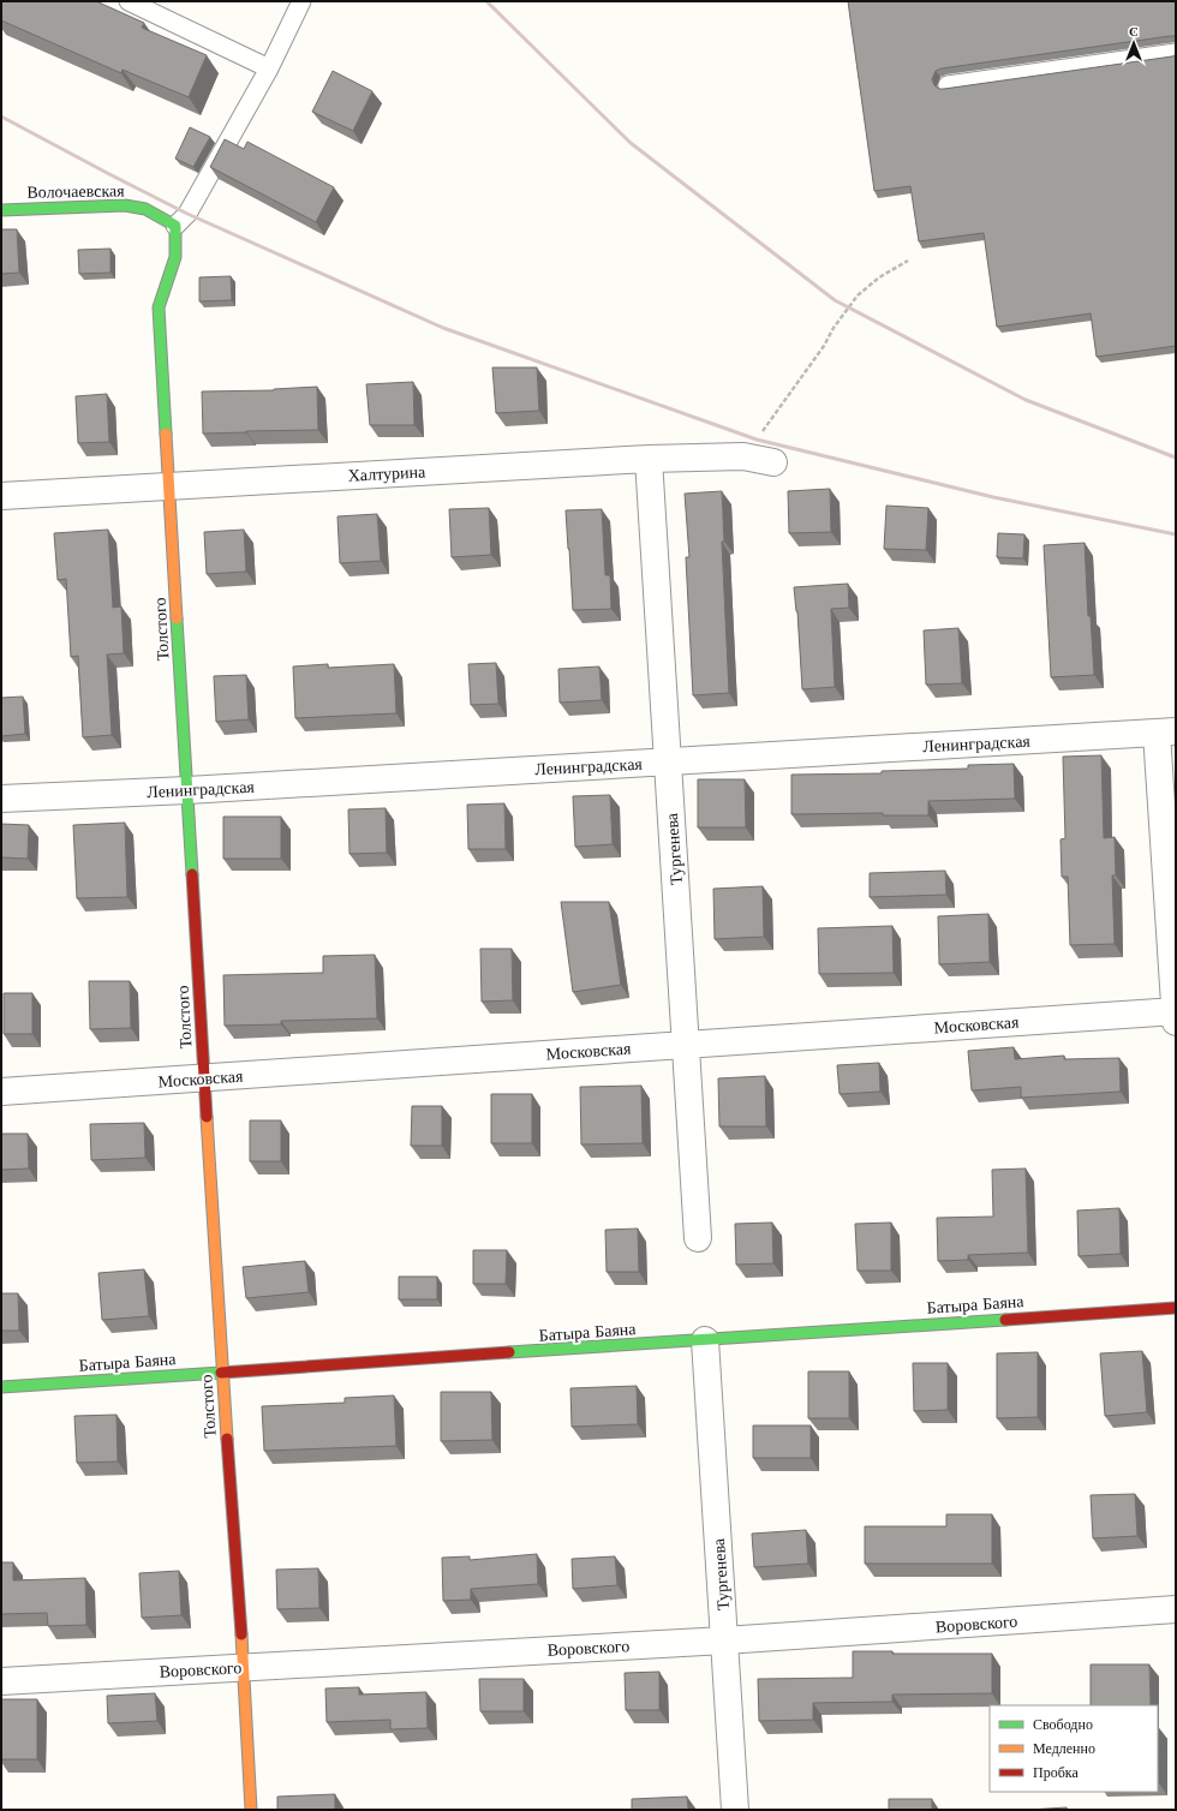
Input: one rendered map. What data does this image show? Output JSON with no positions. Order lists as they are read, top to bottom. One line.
{"streets":{"street":["Волочаевская","Халтурина","Толстого","Ленинградская","Тургенева","Московская","Батыра Баяна","Воровского"]},"crossings":[["Волочаевская","Толстого"],["Халтурина","Толстого"],["Халтурина","Тургенева"],["Толстого","Ленинградская"],["Толстого","Московская"],["Толстого","Батыра Баяна"],["Толстого","Воровского"],["Ленинградская","Тургенева"],["Тургенева","Московская"],["Тургенева","Батыра Баяна"],["Тургенева","Воровского"]],"legend":["Свободно","Медленно","Пробка"],"north":"top"}
